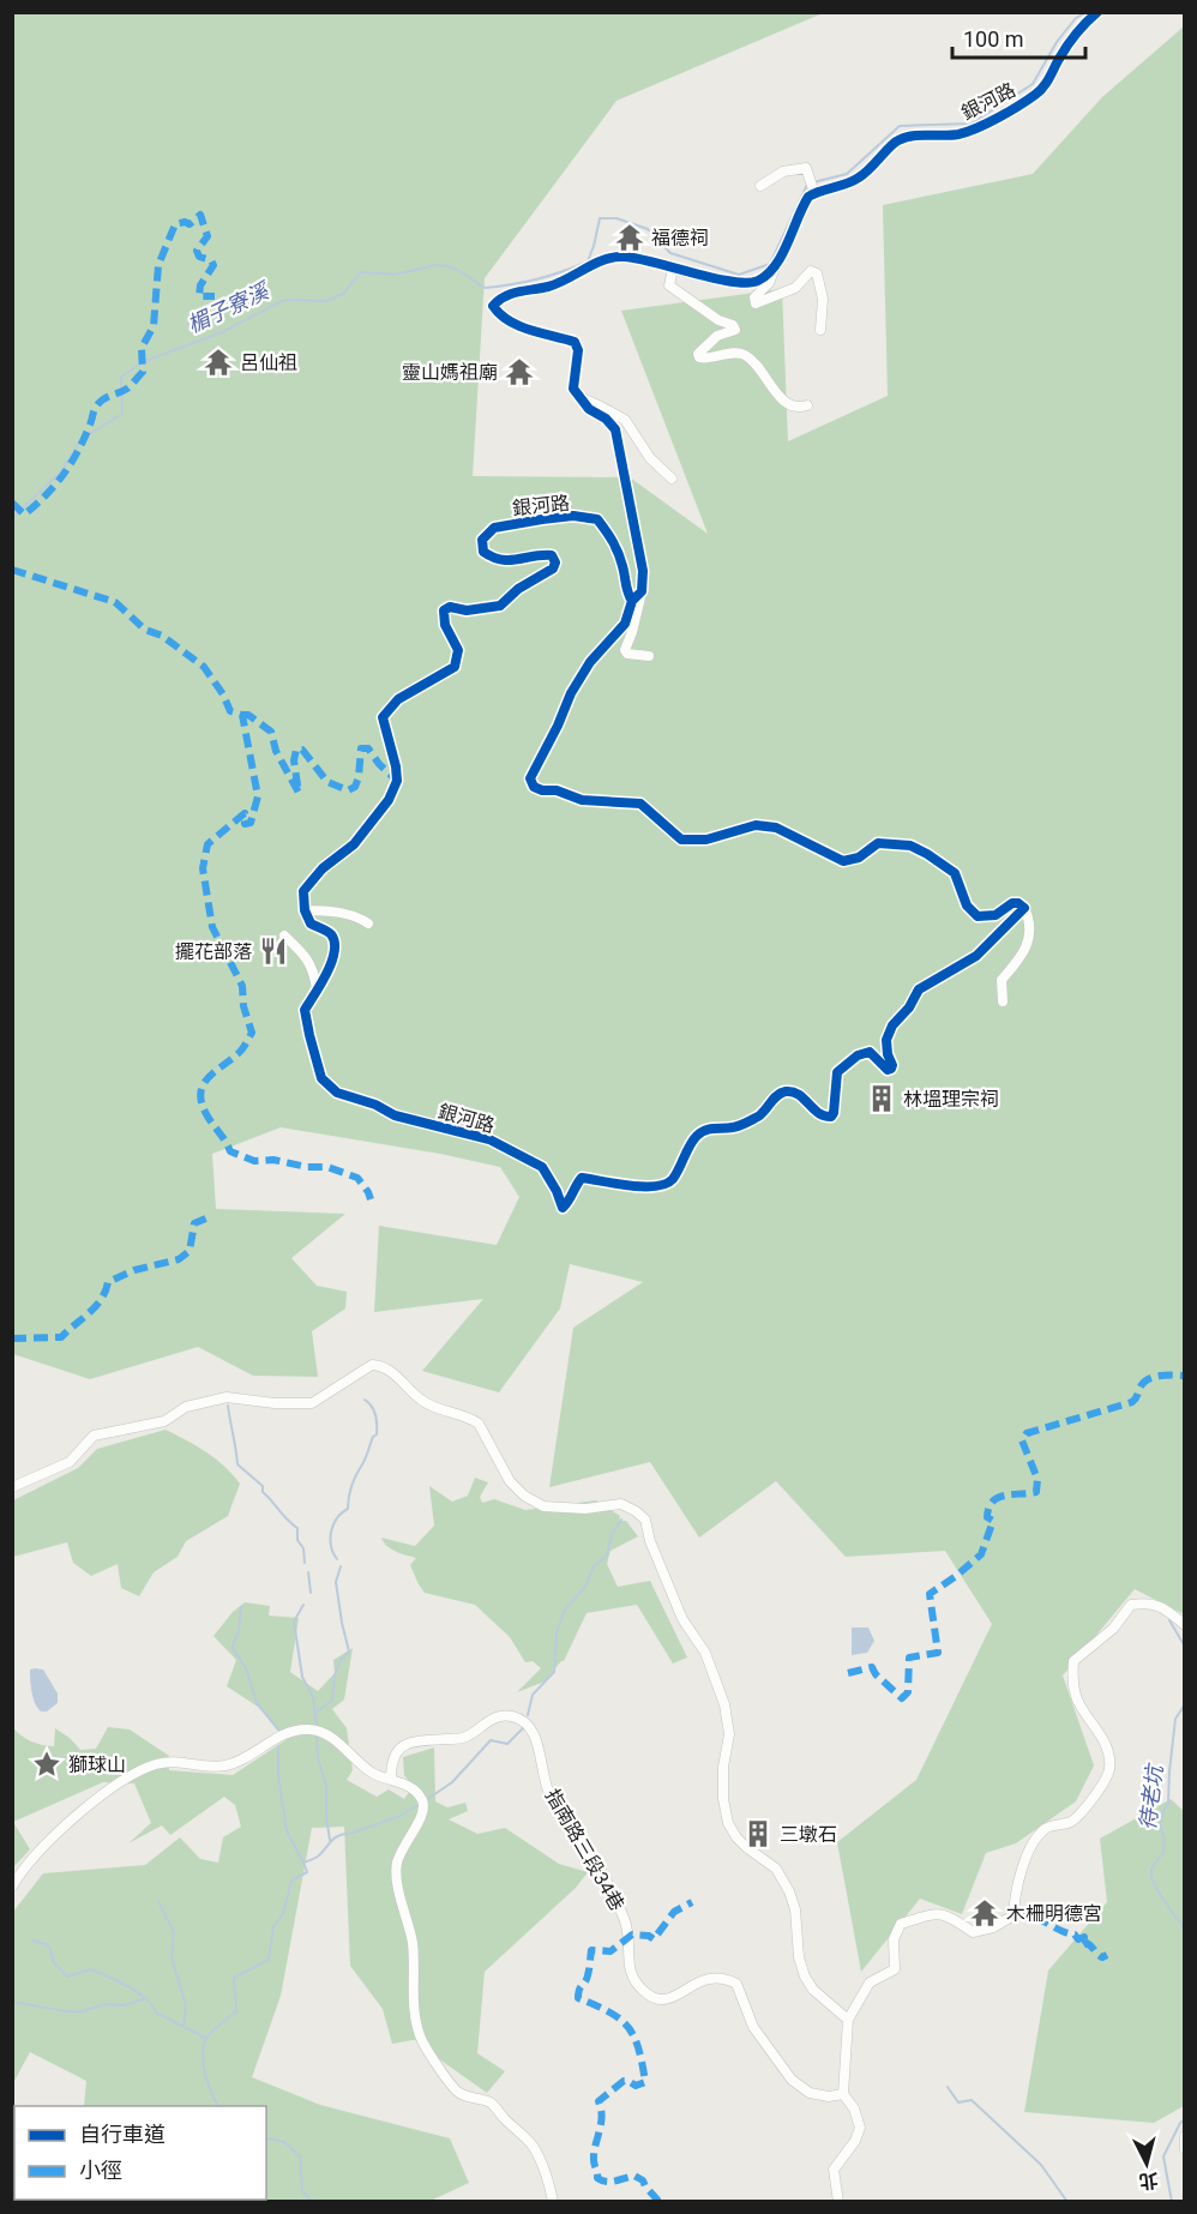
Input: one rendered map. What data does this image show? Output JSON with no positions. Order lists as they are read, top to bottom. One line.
{"streets":{"street":["銀河路","指南路三段34巷"]},"water":["楣子寮溪","待老坑"],"places":{"temple":["福德祠","呂仙祖","靈山媽祖廟","木柵明德宮"],"restaurant":["擺花部落"],"building":["林塭理宗祠","三墩石"],"place":["獅球山"]},"legend":["自行車道","小徑"],"scale_bar":"100 m","north":"bottom"}
